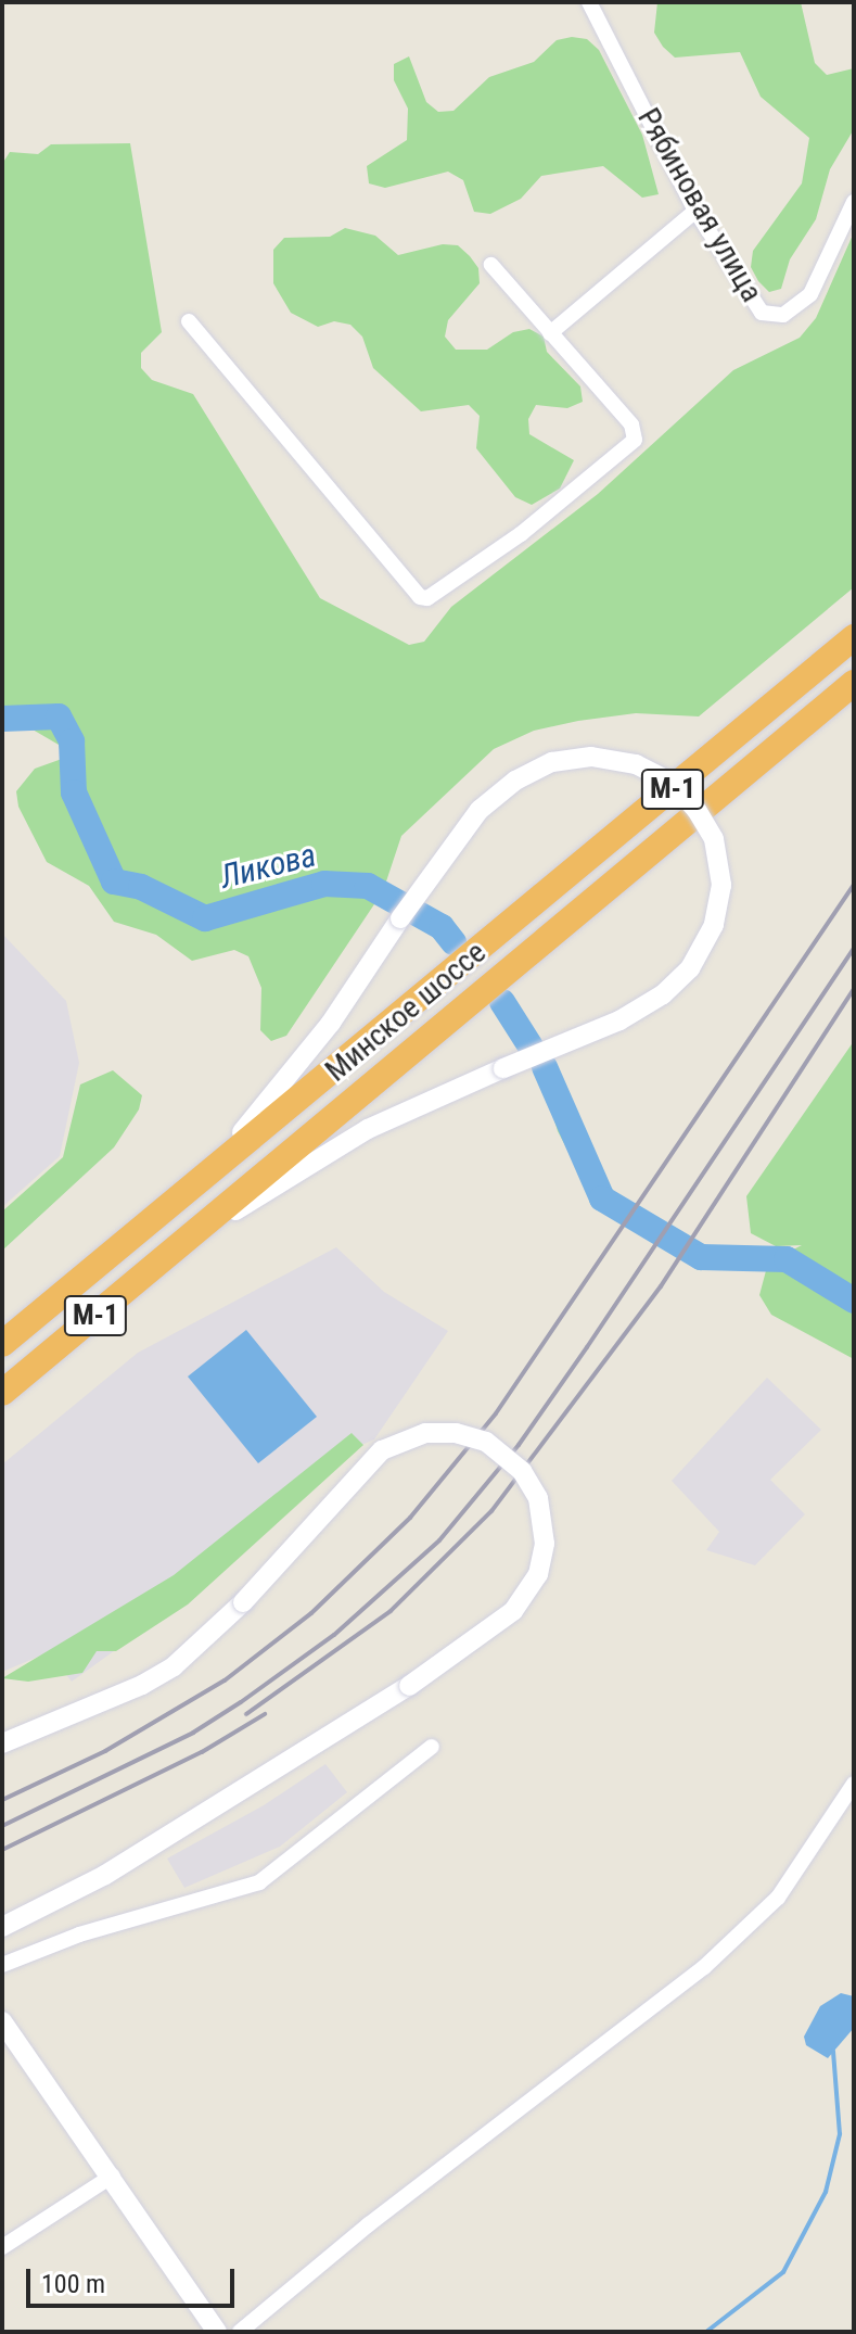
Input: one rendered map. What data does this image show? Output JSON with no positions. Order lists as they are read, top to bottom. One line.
{"streets":{"highway":["М-1","Минское шоссе"],"street":["Рябиновая улица"]},"water":["Ликова"],"scale_bar":"100 m"}
